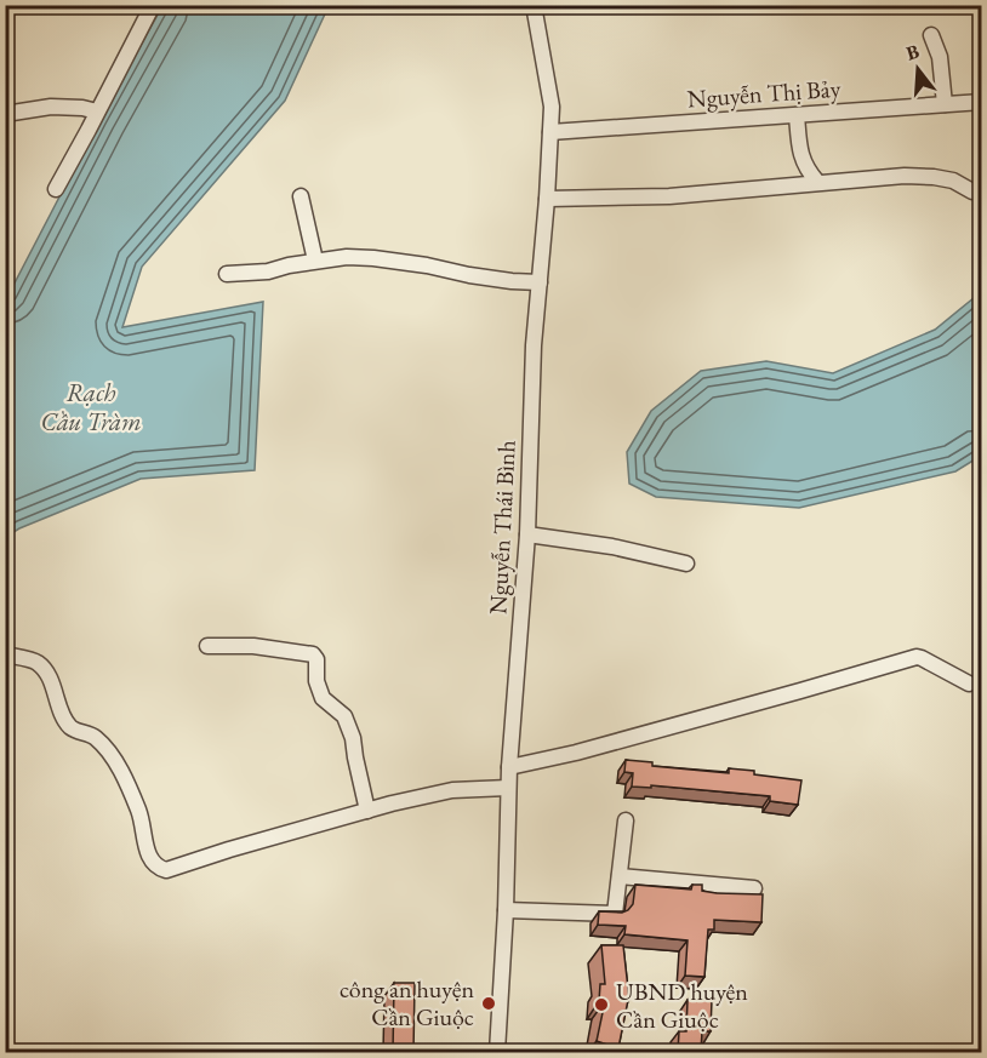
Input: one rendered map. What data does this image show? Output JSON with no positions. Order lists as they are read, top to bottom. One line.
{"streets":{"street":["Nguyễn Thị Bảy","Nguyễn Thái Bình"]},"crossings":[["Nguyễn Thị Bảy","Nguyễn Thái Bình"]],"water":["Rạch Cầu Tràm"],"places":["công an huyện Cần Giuộc","UBND huyện Cần Giuộc"],"north":"top"}
